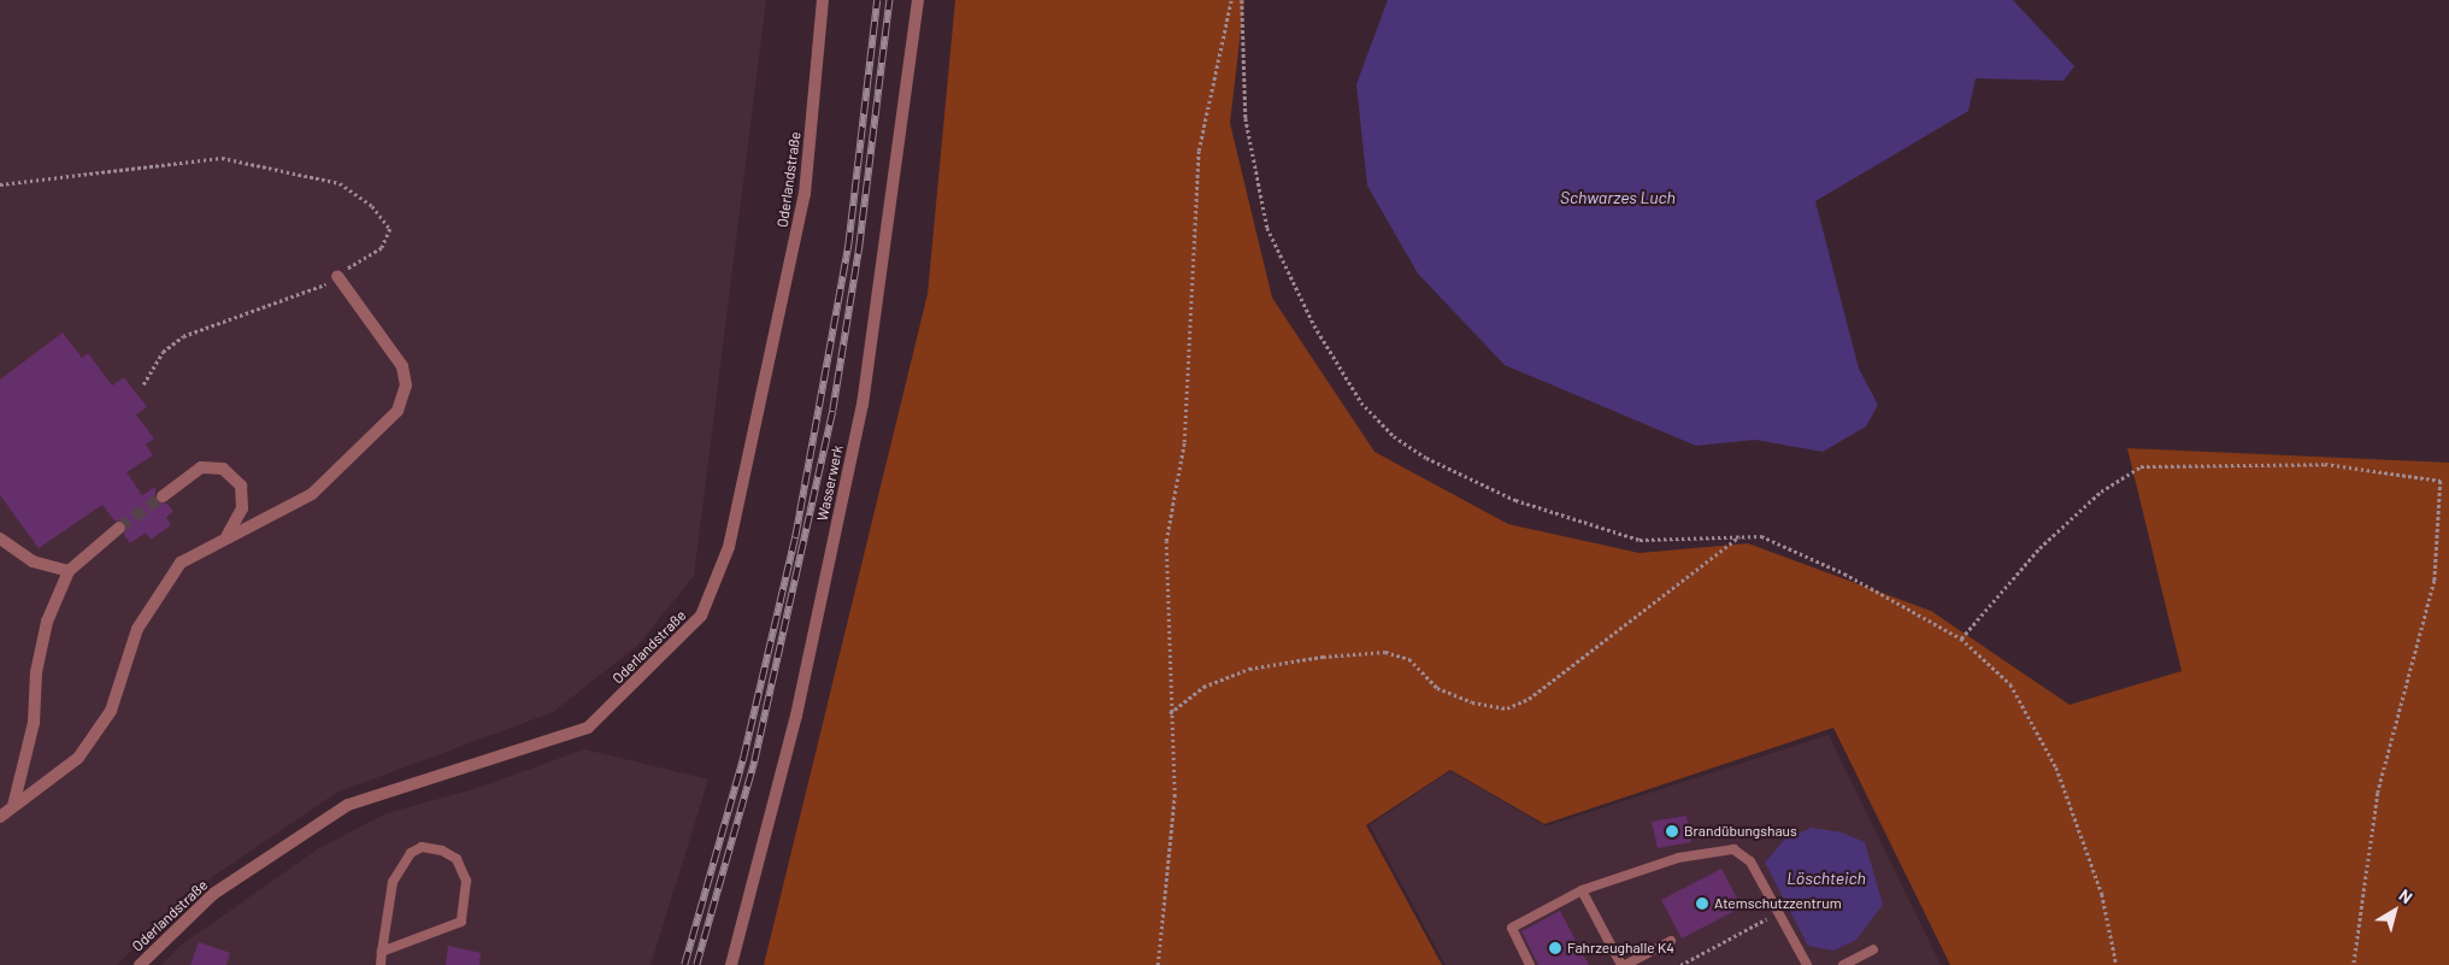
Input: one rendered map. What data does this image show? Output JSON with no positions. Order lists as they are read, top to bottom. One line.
{"streets":{"street":["Oderlandstraße","Wasserwerk"]},"water":["Schwarzes Luch","Löschteich"],"places":["Brandübungshaus","Atemschutzzentrum","Fahrzeughalle K4"],"north":"top right"}
